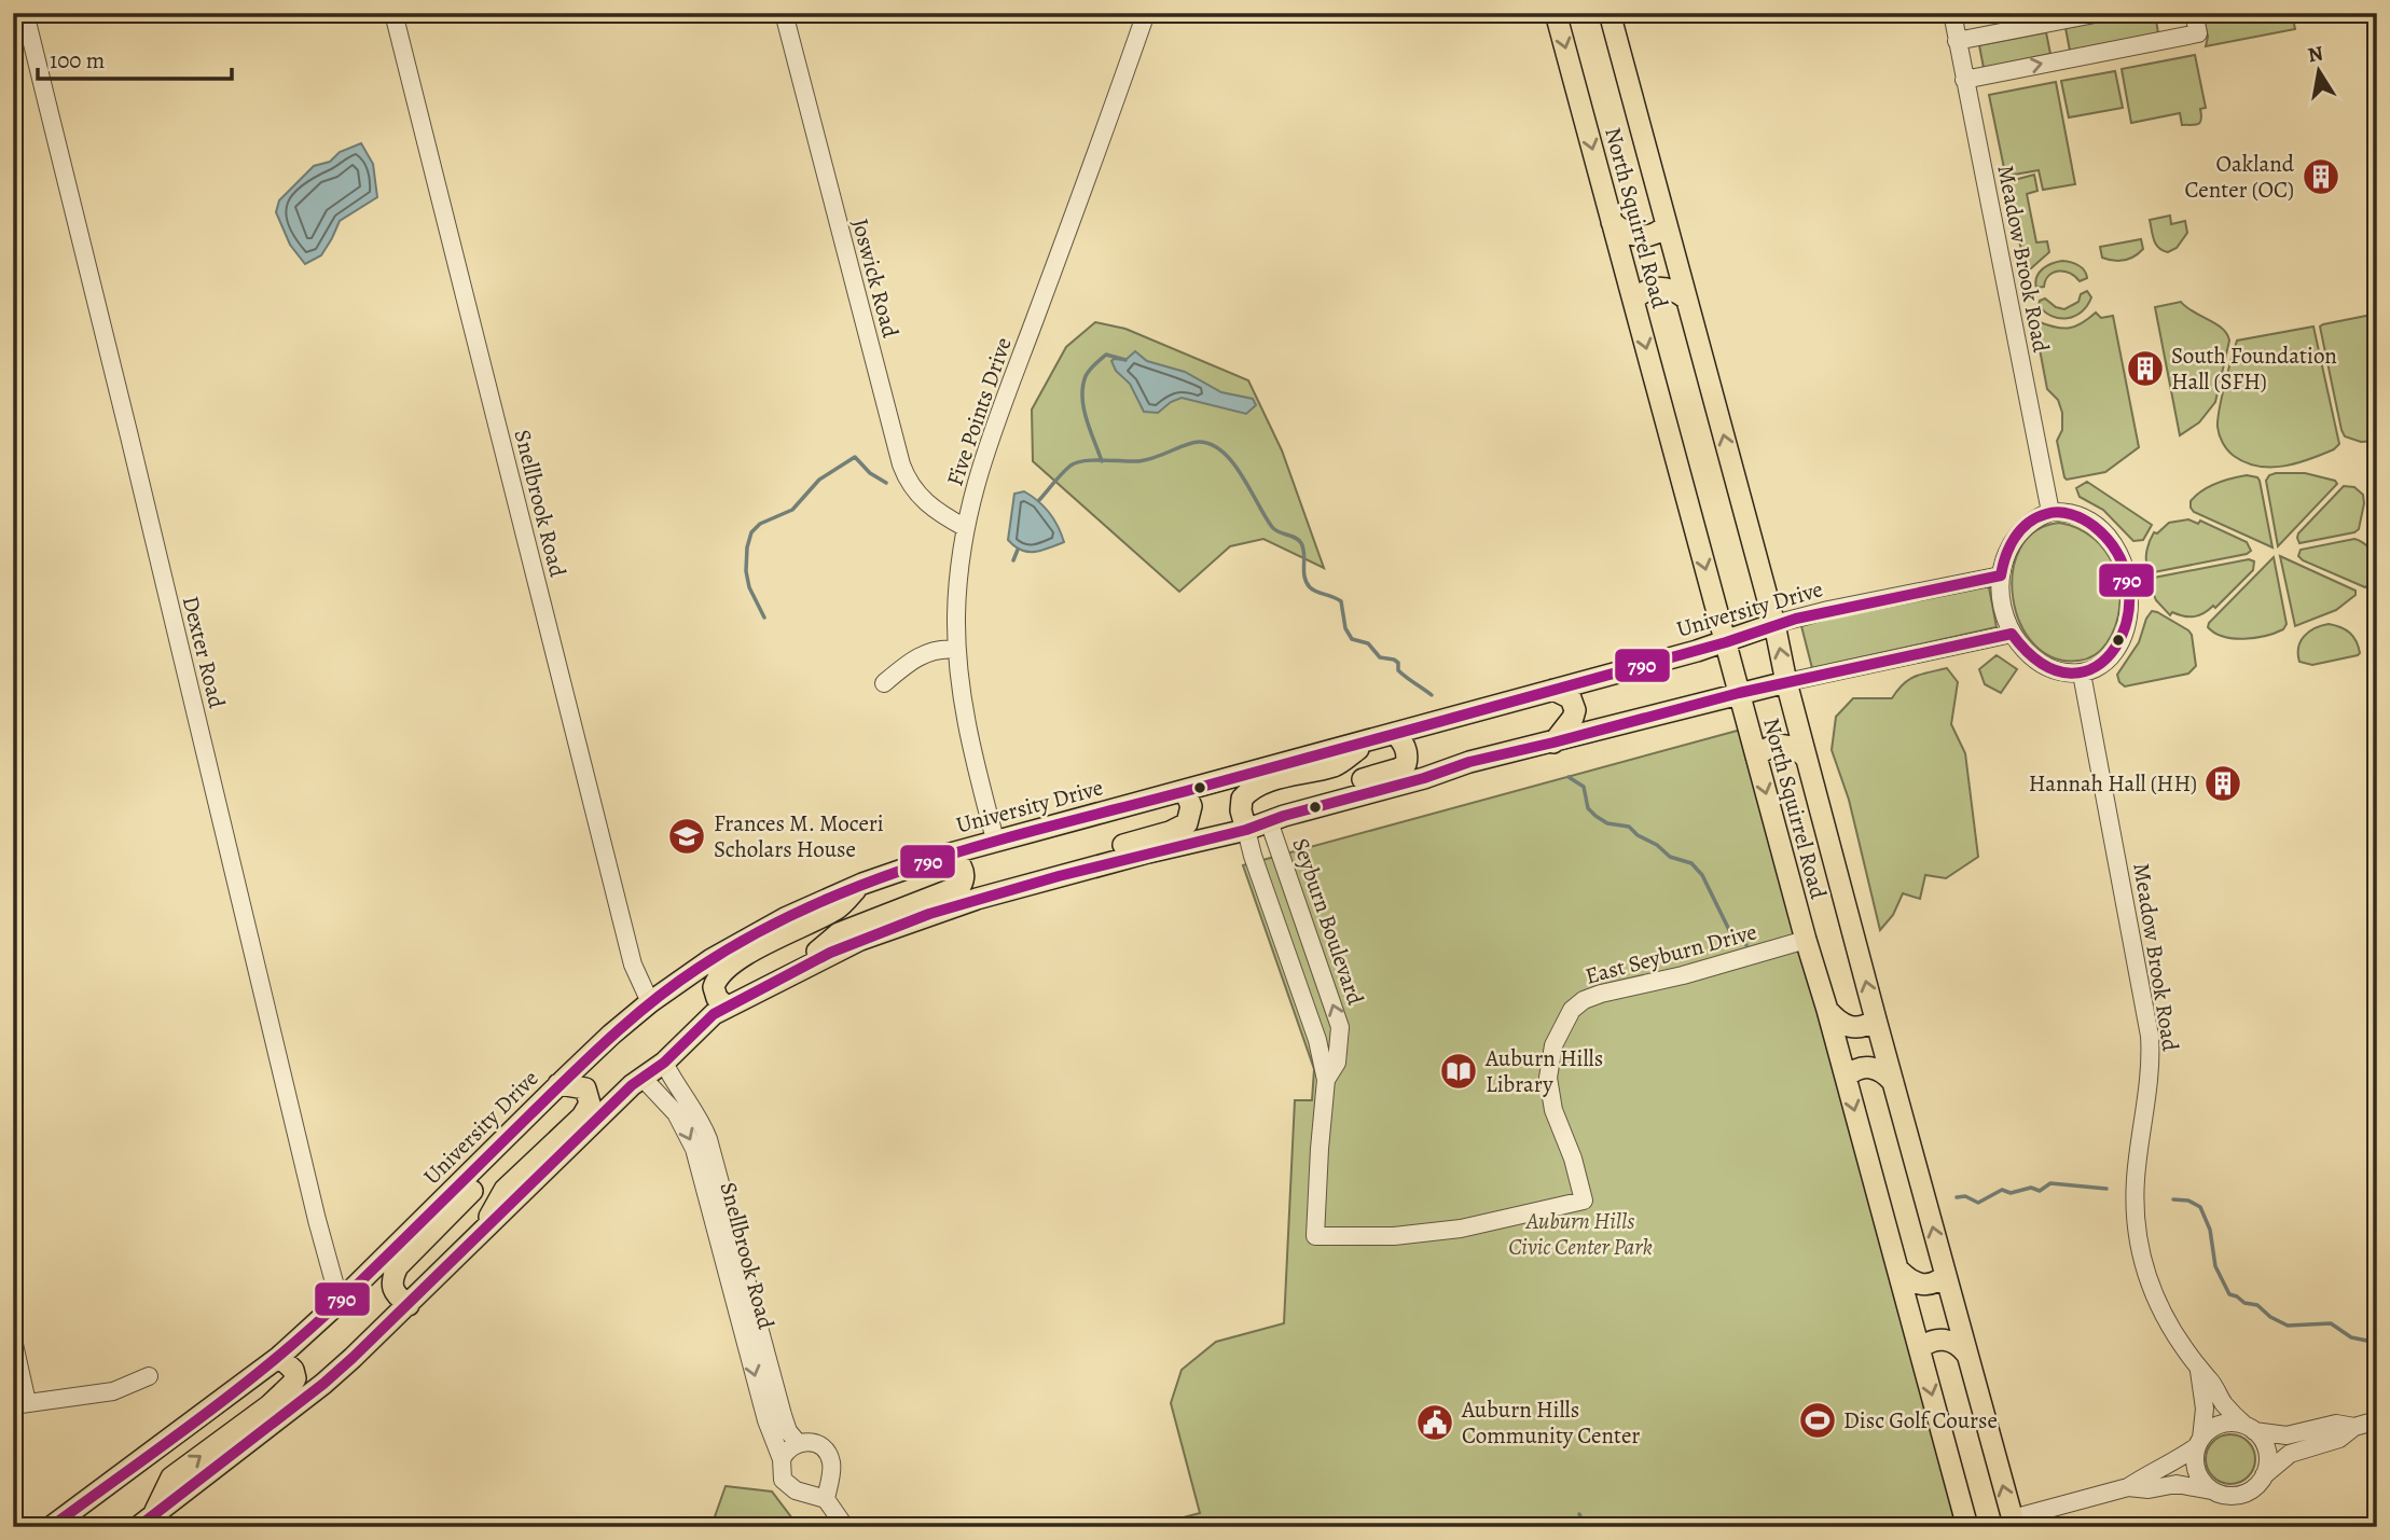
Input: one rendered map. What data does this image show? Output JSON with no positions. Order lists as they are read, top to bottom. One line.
{"streets":{"main road":["North Squirrel Road","University Drive"],"street":["Meadow Brook Road","Joswick Road","Five Points Drive","Snellbrook Road","Dexter Road","Seyburn Boulevard","East Seyburn Drive"]},"crossings":[["North Squirrel Road","University Drive"],["North Squirrel Road","East Seyburn Drive"],["Meadow Brook Road","University Drive"],["Joswick Road","Five Points Drive"],["Five Points Drive","University Drive"],["Snellbrook Road","University Drive"],["University Drive","Dexter Road"],["Seyburn Boulevard","East Seyburn Drive"]],"parks":["Auburn Hills Civic Center Park"],"places":{"building":["Oakland Center (OC)","South Foundation Hall (SFH)","Hannah Hall (HH)"],"school or university":["Frances M. Moceri Scholars House"],"library":["Auburn Hills Library"],"sports":["Disc Golf Course"],"public building":["Auburn Hills Community Center"]},"lines":["transit line 790"],"scale_bar":"100 m","north":"top"}
